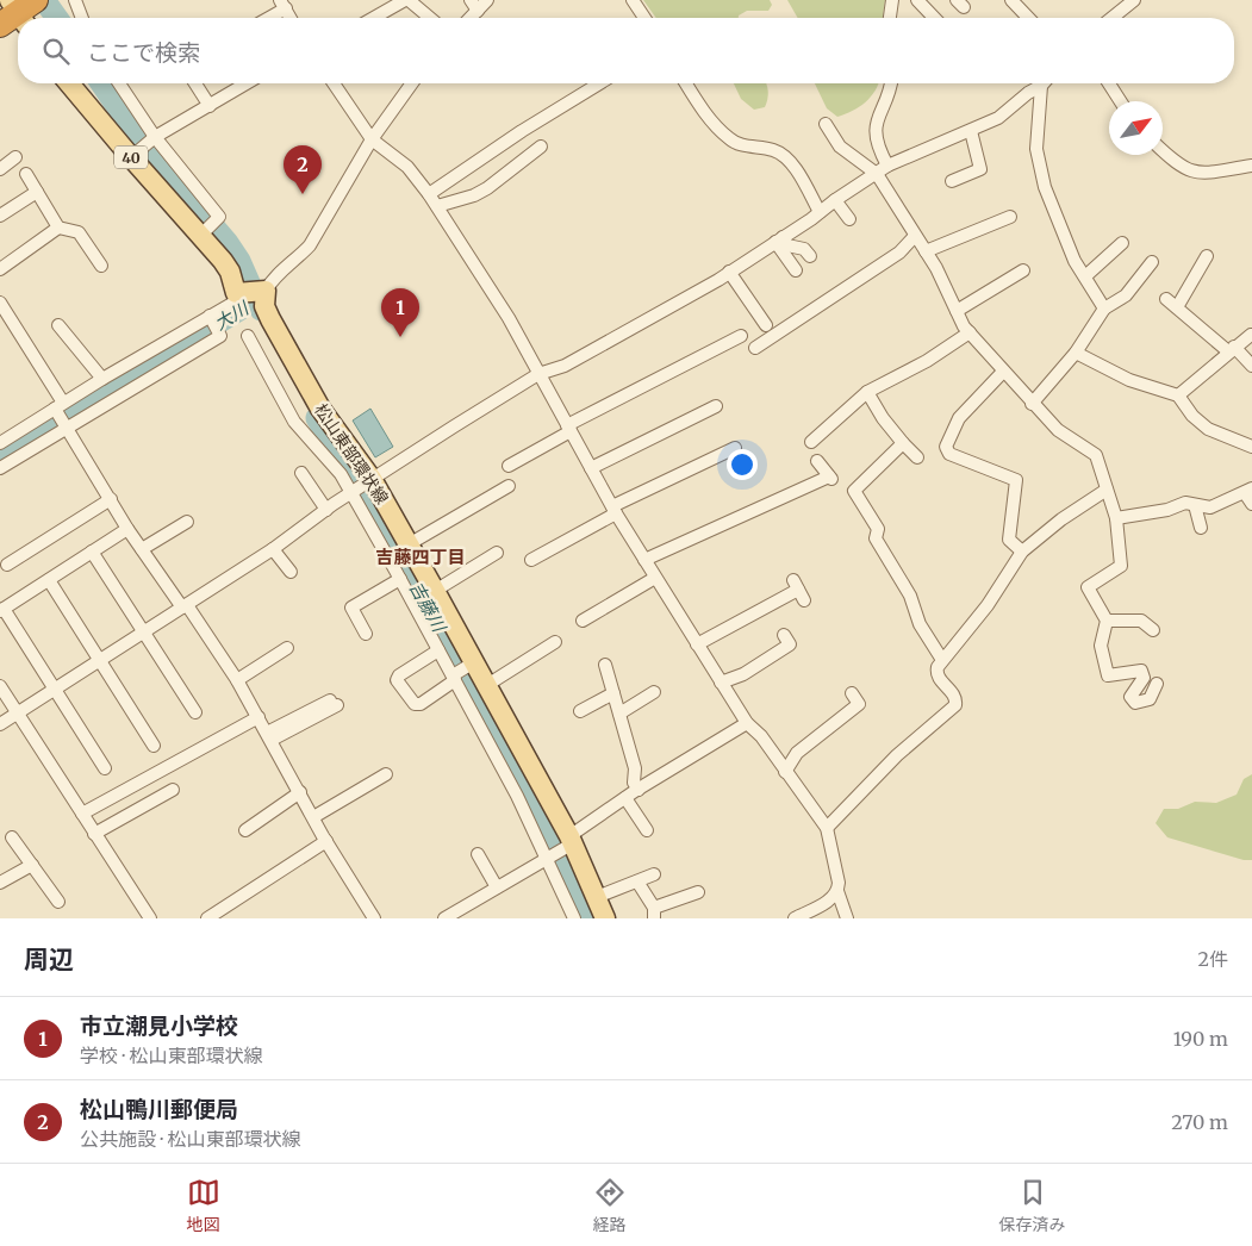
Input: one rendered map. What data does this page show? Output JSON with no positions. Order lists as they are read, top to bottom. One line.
{"streets":{"main road":["40","松山東部環状線"]},"districts":["吉藤四丁目"],"water":["大川","吉藤川"],"north":"top right","page":{"search":"ここで検索","pins":["2","1"],"heading":["周辺","2件"],"list":[{"mark":"1","name":"市立潮見小学校","note":"学校 · 松山東部環状線","value":"190 m"},{"mark":"2","name":"松山鴨川郵便局","note":"公共施設 · 松山東部環状線","value":"270 m"}],"nav":["地図","経路","保存済み"]}}
